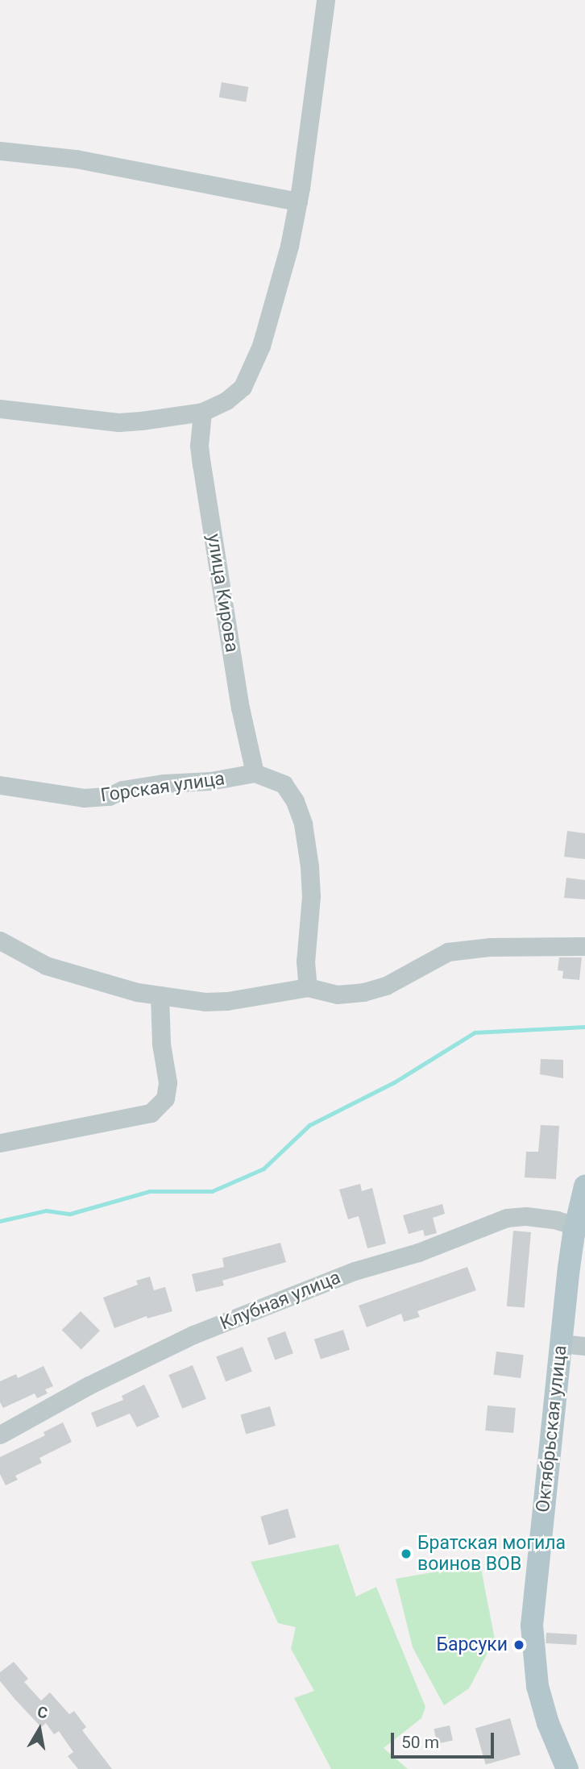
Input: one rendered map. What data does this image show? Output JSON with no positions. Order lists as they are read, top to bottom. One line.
{"streets":{"main road":["Октябрьская улица"],"street":["улица Кирова","Горская улица","Клубная улица"]},"crossings":[["улица Кирова","Горская улица"],["Клубная улица","Октябрьская улица"]],"places":["Братская могила воинов ВОВ","Барсуки"],"scale_bar":"50 m","north":"top"}
